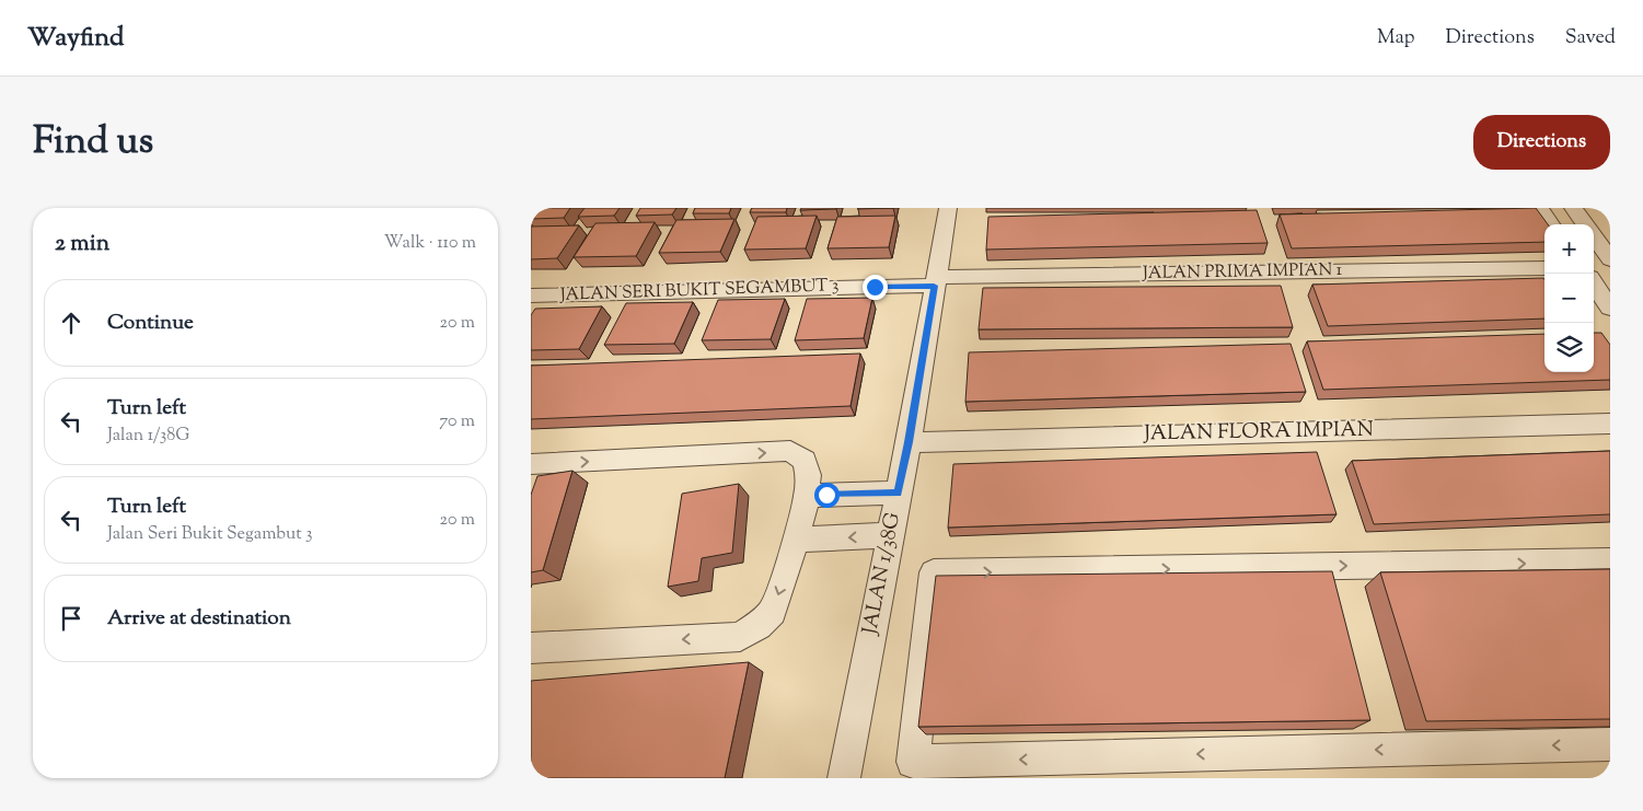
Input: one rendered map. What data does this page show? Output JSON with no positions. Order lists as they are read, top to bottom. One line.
{"streets":{"street":["JALAN PRIMA IMPIAN 1","JALAN SERI BUKIT SEGAMBUT 3","JALAN FLORA IMPIAN","JALAN 1/38G"]},"crossings":[["JALAN PRIMA IMPIAN 1","JALAN SERI BUKIT SEGAMBUT 3"],["JALAN PRIMA IMPIAN 1","JALAN 1/38G"],["JALAN SERI BUKIT SEGAMBUT 3","JALAN 1/38G"],["JALAN FLORA IMPIAN","JALAN 1/38G"]],"page":{"header":"Wayfind","nav":["Map","Directions","Saved"],"title":"Find us","buttons":"Directions","heading":["2 min","Walk · 110 m"],"map_buttons":["+","−"],"list":[["Continue","20 m"],["Turn left","Jalan 1/38G","70 m"],["Turn left","Jalan Seri Bukit Segambut 3","20 m"],"Arrive at destination"]}}
